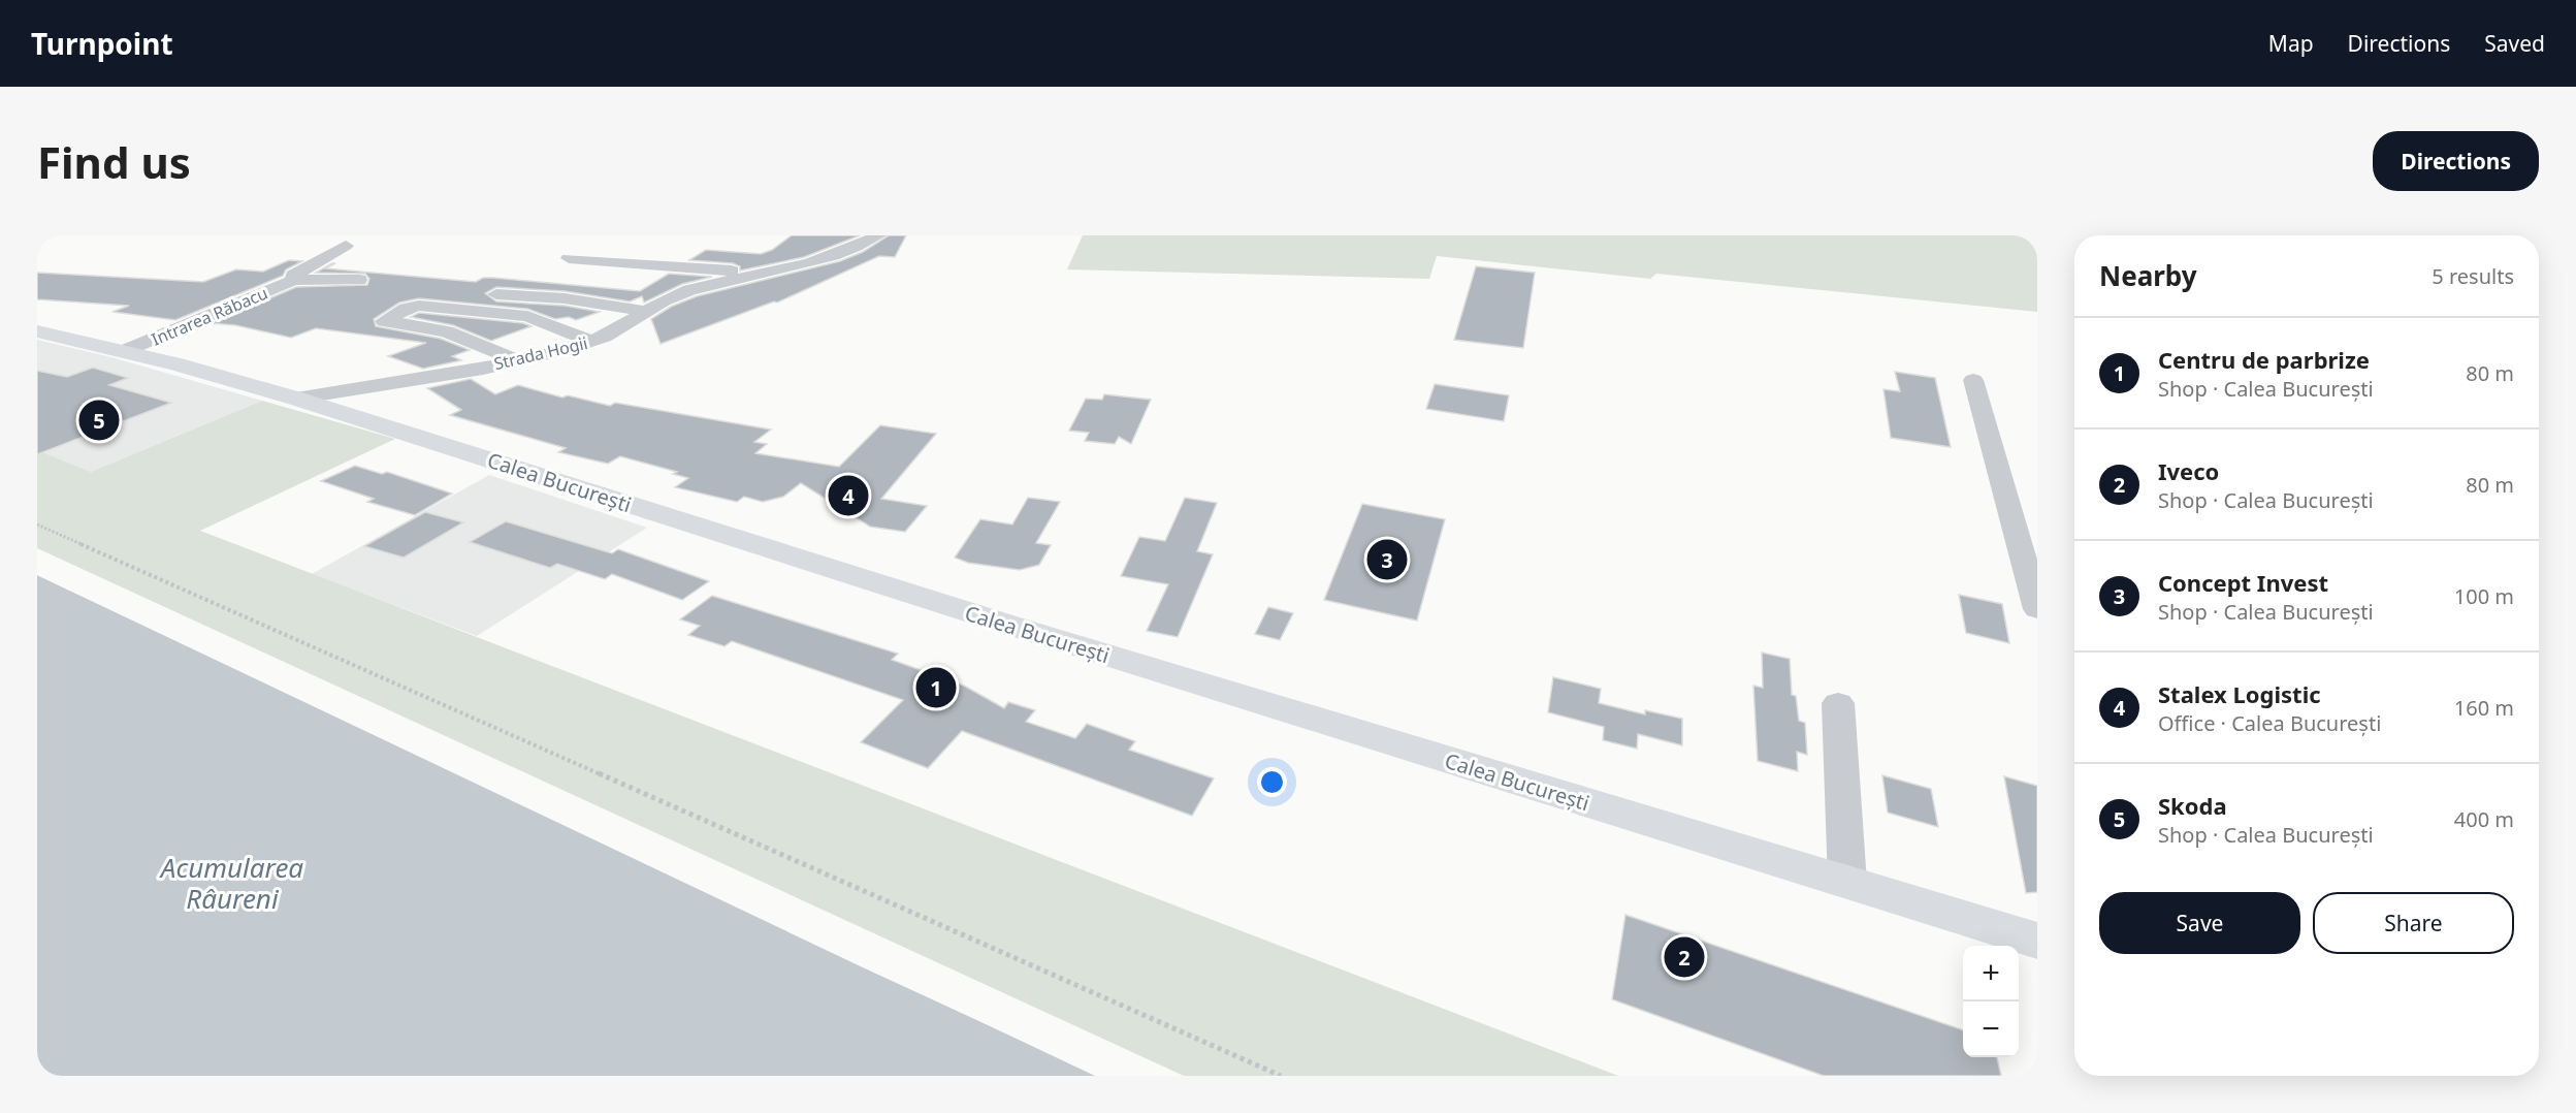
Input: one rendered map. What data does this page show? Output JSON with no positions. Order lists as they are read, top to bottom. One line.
{"streets":{"highway":["Calea București"],"street":["Intrarea Răbacu","Strada Hogii"]},"crossings":[["Intrarea Răbacu","Calea București"],["Strada Hogii","Calea București"]],"water":["Acumularea Râureni"],"page":{"header":"Turnpoint","nav":["Map","Directions","Saved"],"buttons":["Directions",["Save","Share"]],"title":"Find us","heading":["Nearby","5 results"],"list":[{"mark":"1","name":"Centru de parbrize","note":"Shop · Calea București","value":"80 m"},{"mark":"2","name":"Iveco","note":"Shop · Calea București","value":"80 m"},{"mark":"3","name":"Concept Invest","note":"Shop · Calea București","value":"100 m"},{"mark":"4","name":"Stalex Logistic","note":"Office · Calea București","value":"160 m"},{"mark":"5","name":"Skoda","note":"Shop · Calea București","value":"400 m"}],"pins":["5","4","3","1","2"],"map_buttons":["+","−"]}}
